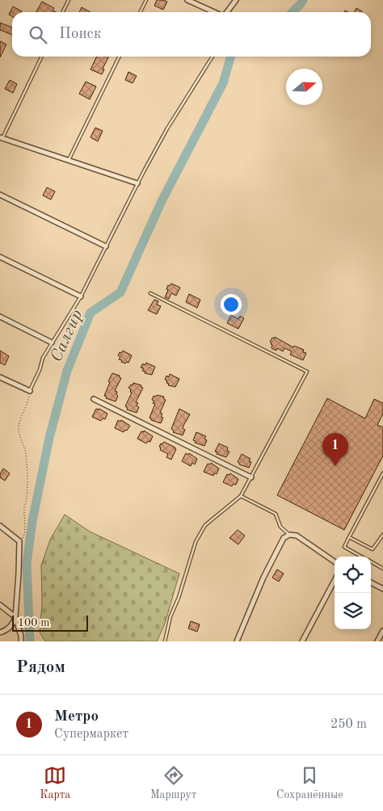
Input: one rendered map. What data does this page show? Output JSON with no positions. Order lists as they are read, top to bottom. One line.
{"water":["Салгир"],"scale_bar":"100 m","north":"right","page":{"search":"Поиск","pins":"1","scale":"100 m","heading":"Рядом","list":[{"mark":"1","name":"Метро","note":"Супермаркет","value":"250 m"}],"nav":["Карта","Маршрут","Сохранённые"]}}
